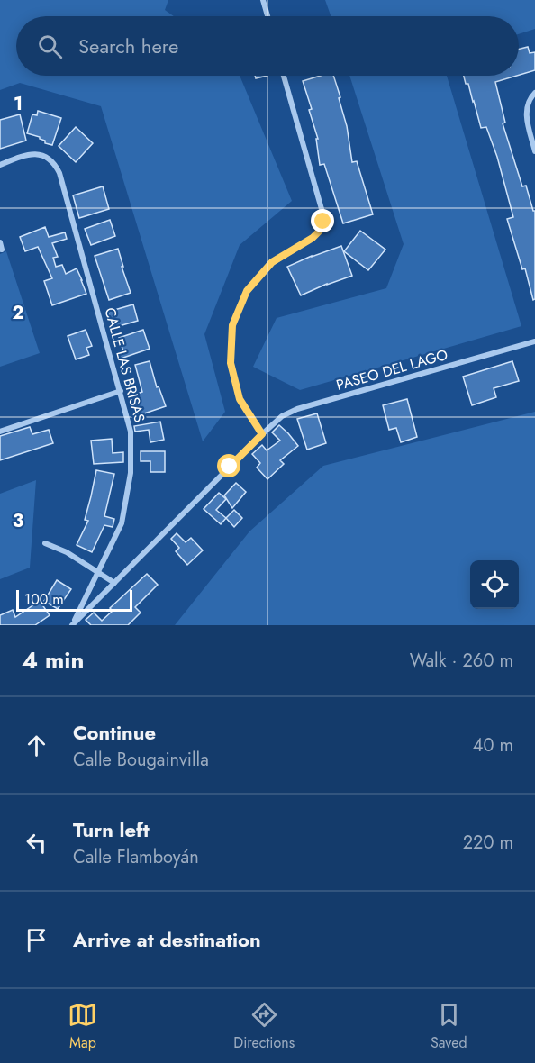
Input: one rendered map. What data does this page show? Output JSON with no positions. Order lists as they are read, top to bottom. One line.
{"streets":{"street":["CALLE LAS BRISAS","PASEO DEL LAGO"]},"crossings":[["CALLE LAS BRISAS","PASEO DEL LAGO"]],"scale_bar":"100 m","page":{"search":"Search here","scale":"100 m","heading":["4 min","Walk · 260 m"],"list":[["Continue","Calle Bougainvilla","40 m"],["Turn left","Calle Flamboyán","220 m"],"Arrive at destination"],"nav":["Map","Directions","Saved"]},"grid":{"rows":["1","2","3"]}}
